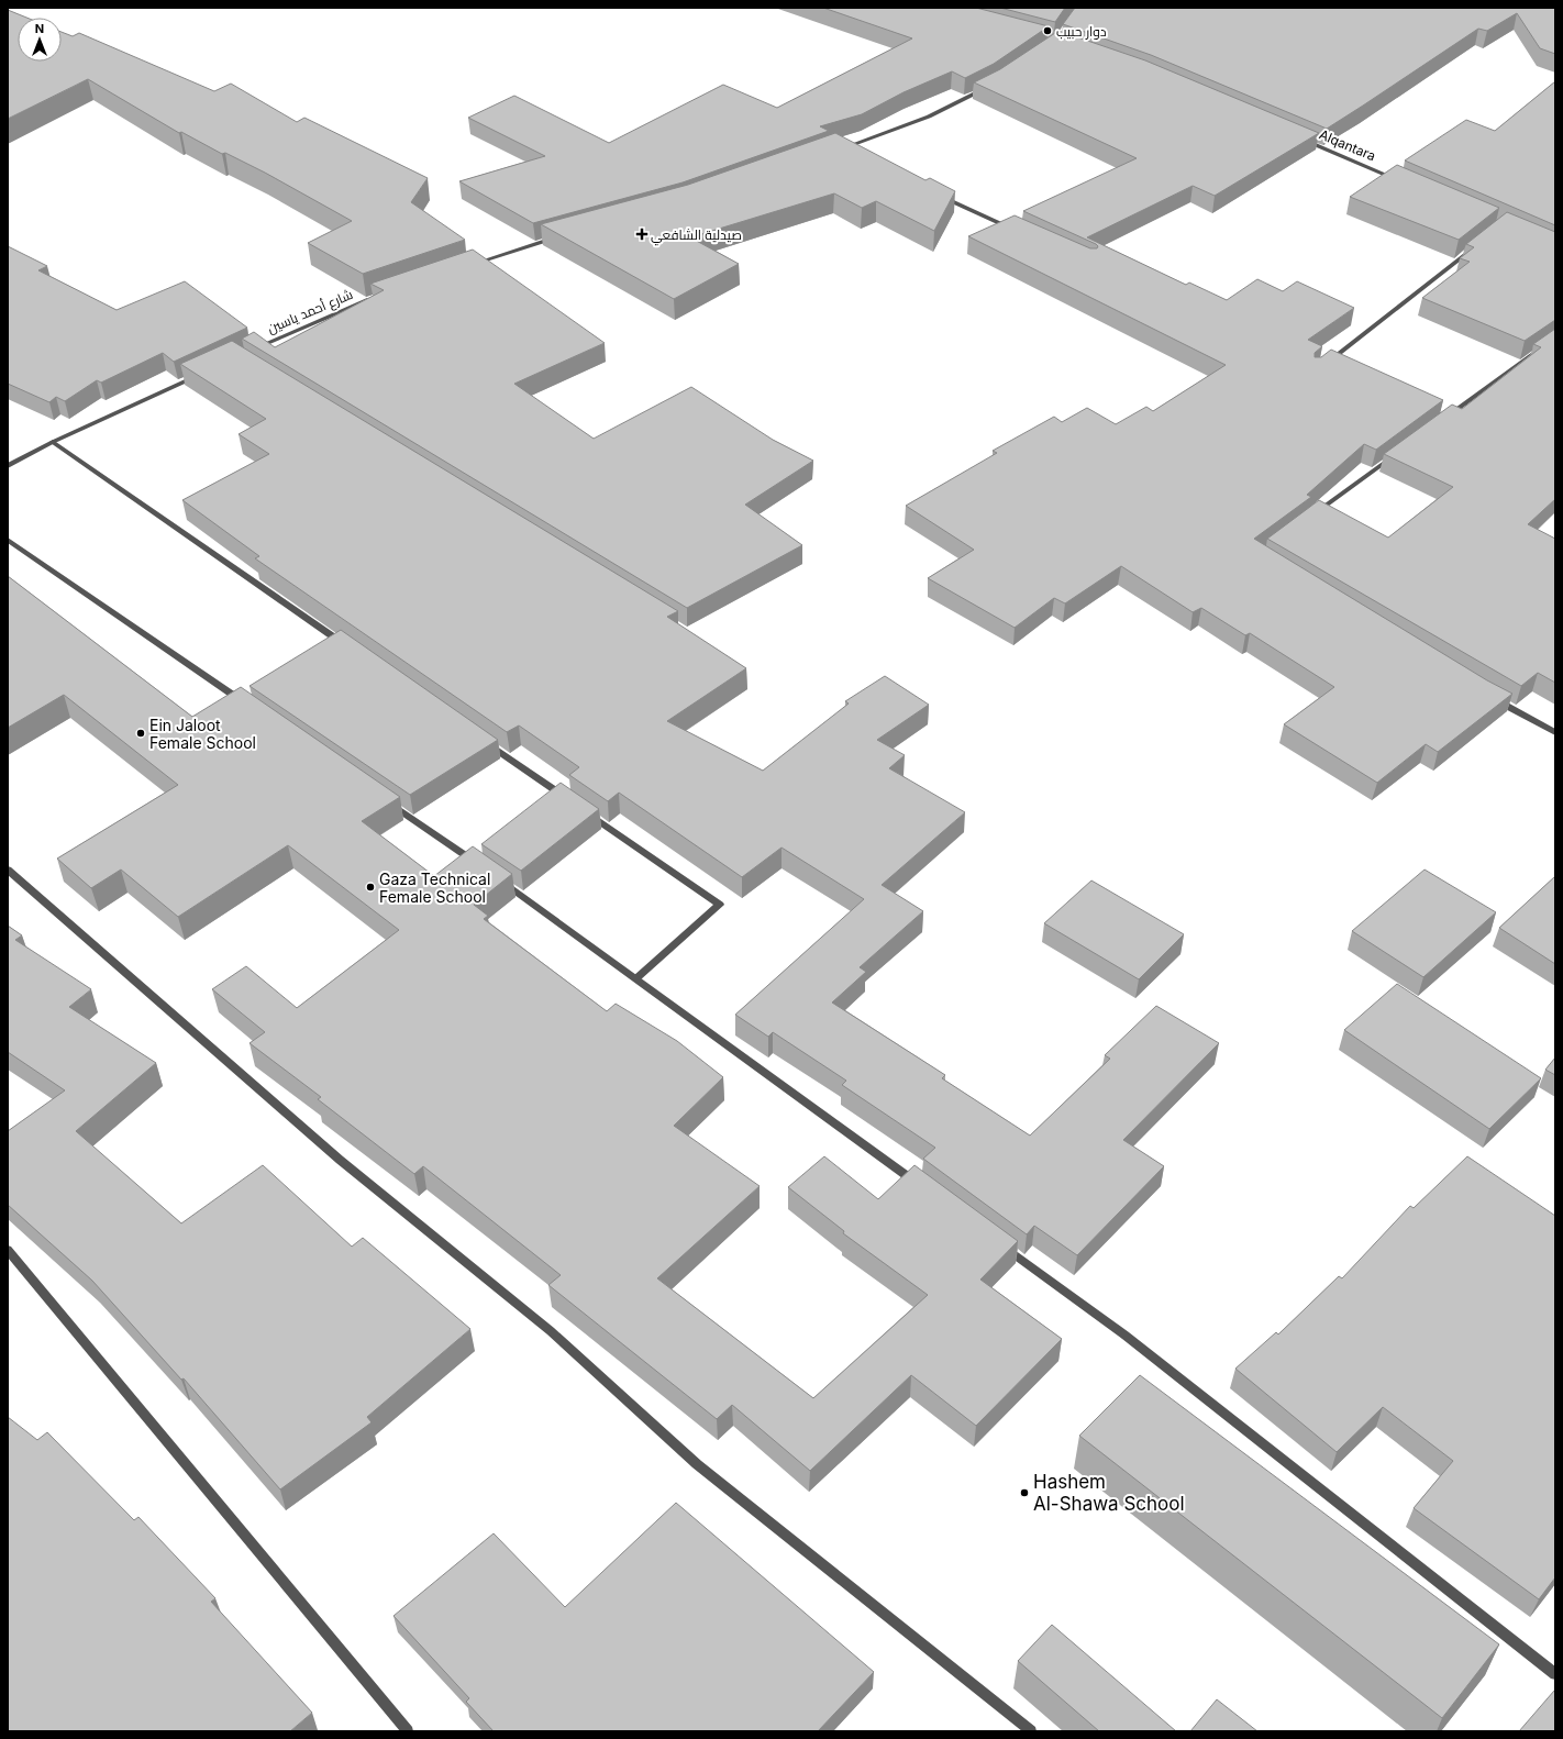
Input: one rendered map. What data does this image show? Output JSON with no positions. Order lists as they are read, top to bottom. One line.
{"streets":{"street":["Alqantara","شارع أحمد ياسين"]},"places":{"other":["دوار حبيب","Ein Jaloot Female School","Gaza Technical Female School","Hashem Al-Shawa School"],"health":["صيدلية الشافعي"]},"north":"top"}
